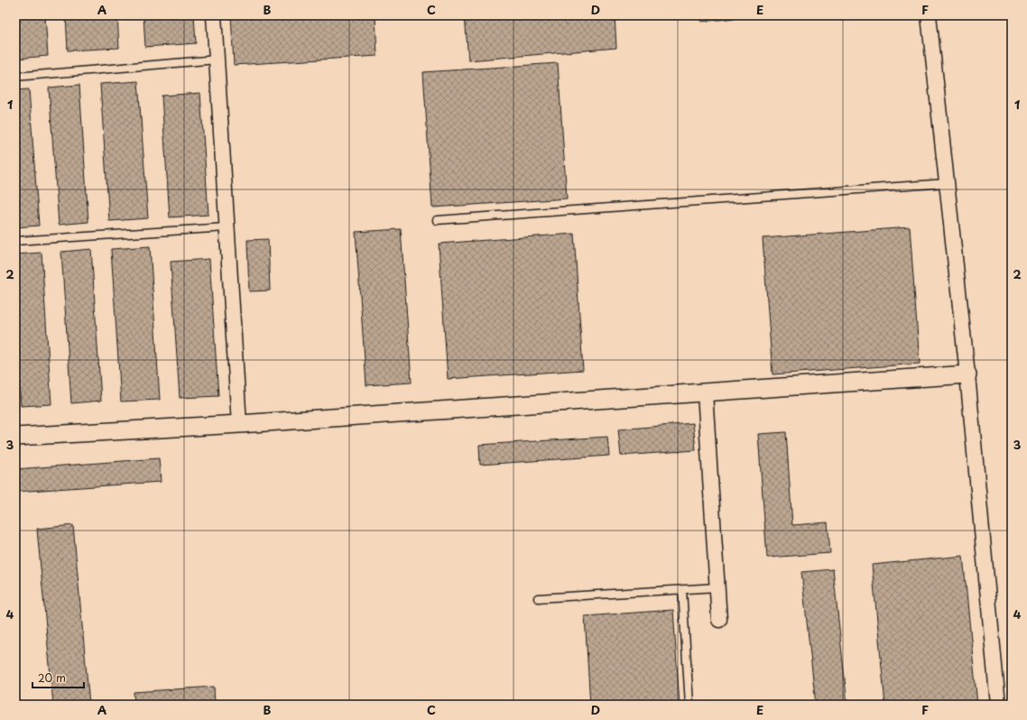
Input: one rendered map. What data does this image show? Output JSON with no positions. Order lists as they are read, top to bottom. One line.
{"scale_bar":"20 m","grid":{"columns":["A","B","C","D","E","F"],"rows":["1","2","3","4"]}}
